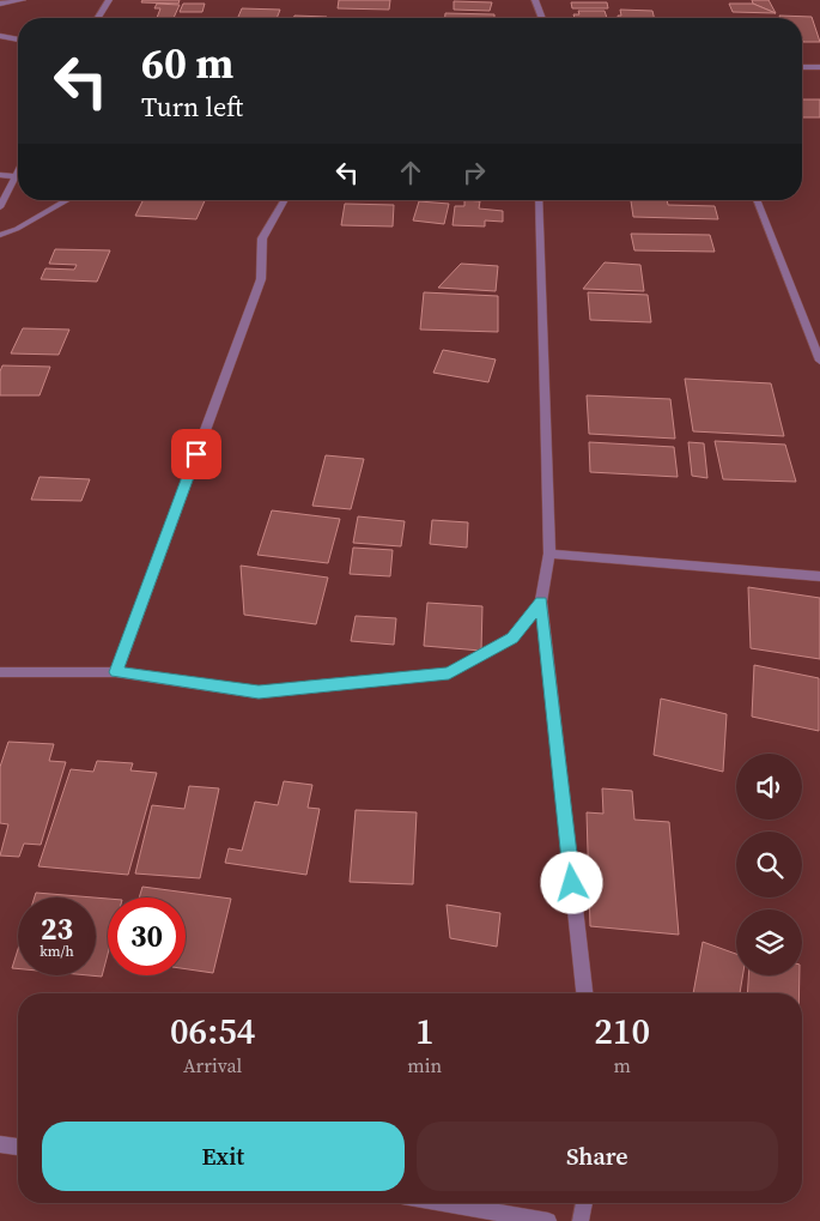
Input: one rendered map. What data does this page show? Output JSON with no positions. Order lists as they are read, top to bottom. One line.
{"page":{"turn":["60 m","Turn left"],"speed":"23 km/h","limit":"30","eta":["06:54","Arrival","1","min","210","m"],"buttons":["Exit","Share"]}}
